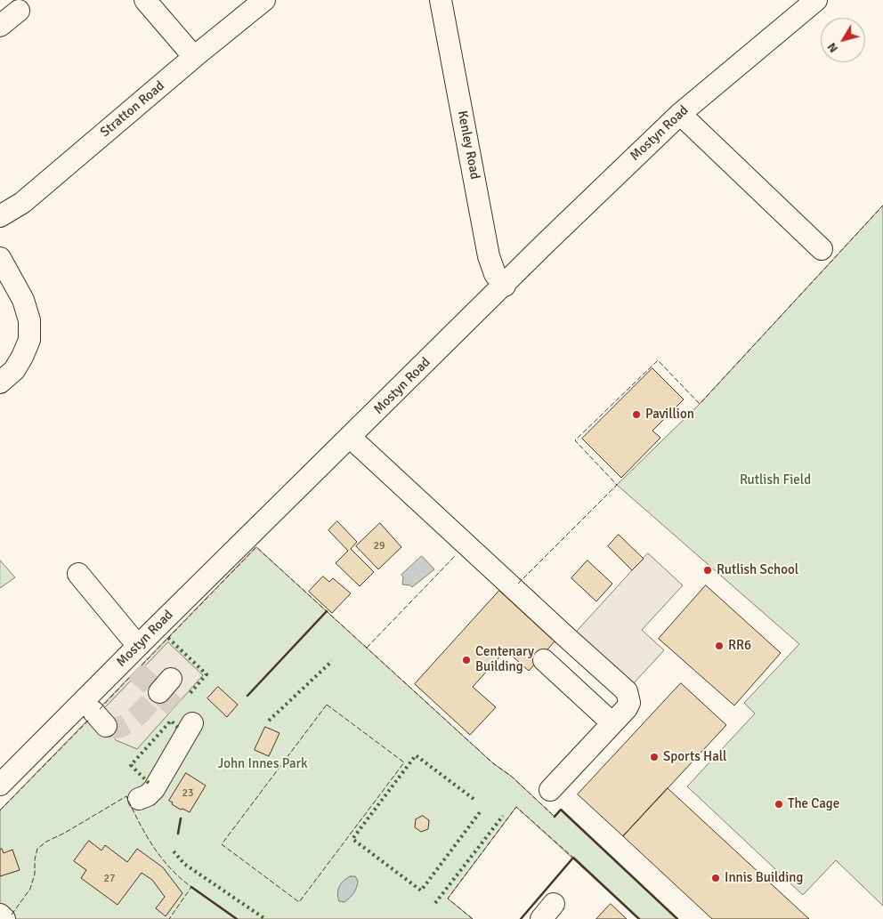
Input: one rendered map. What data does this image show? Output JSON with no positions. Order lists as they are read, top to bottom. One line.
{"streets":{"street":["Stratton Road","Mostyn Road","Kenley Road"]},"crossings":[["Mostyn Road","Kenley Road"]],"parks":["Rutlish Field","John Innes Park"],"places":["Pavillion","Rutlish School","RR6","Centenary Building","Sports Hall","The Cage","Innis Building"],"house_numbers":["29","23","27"],"north":"bottom left"}
